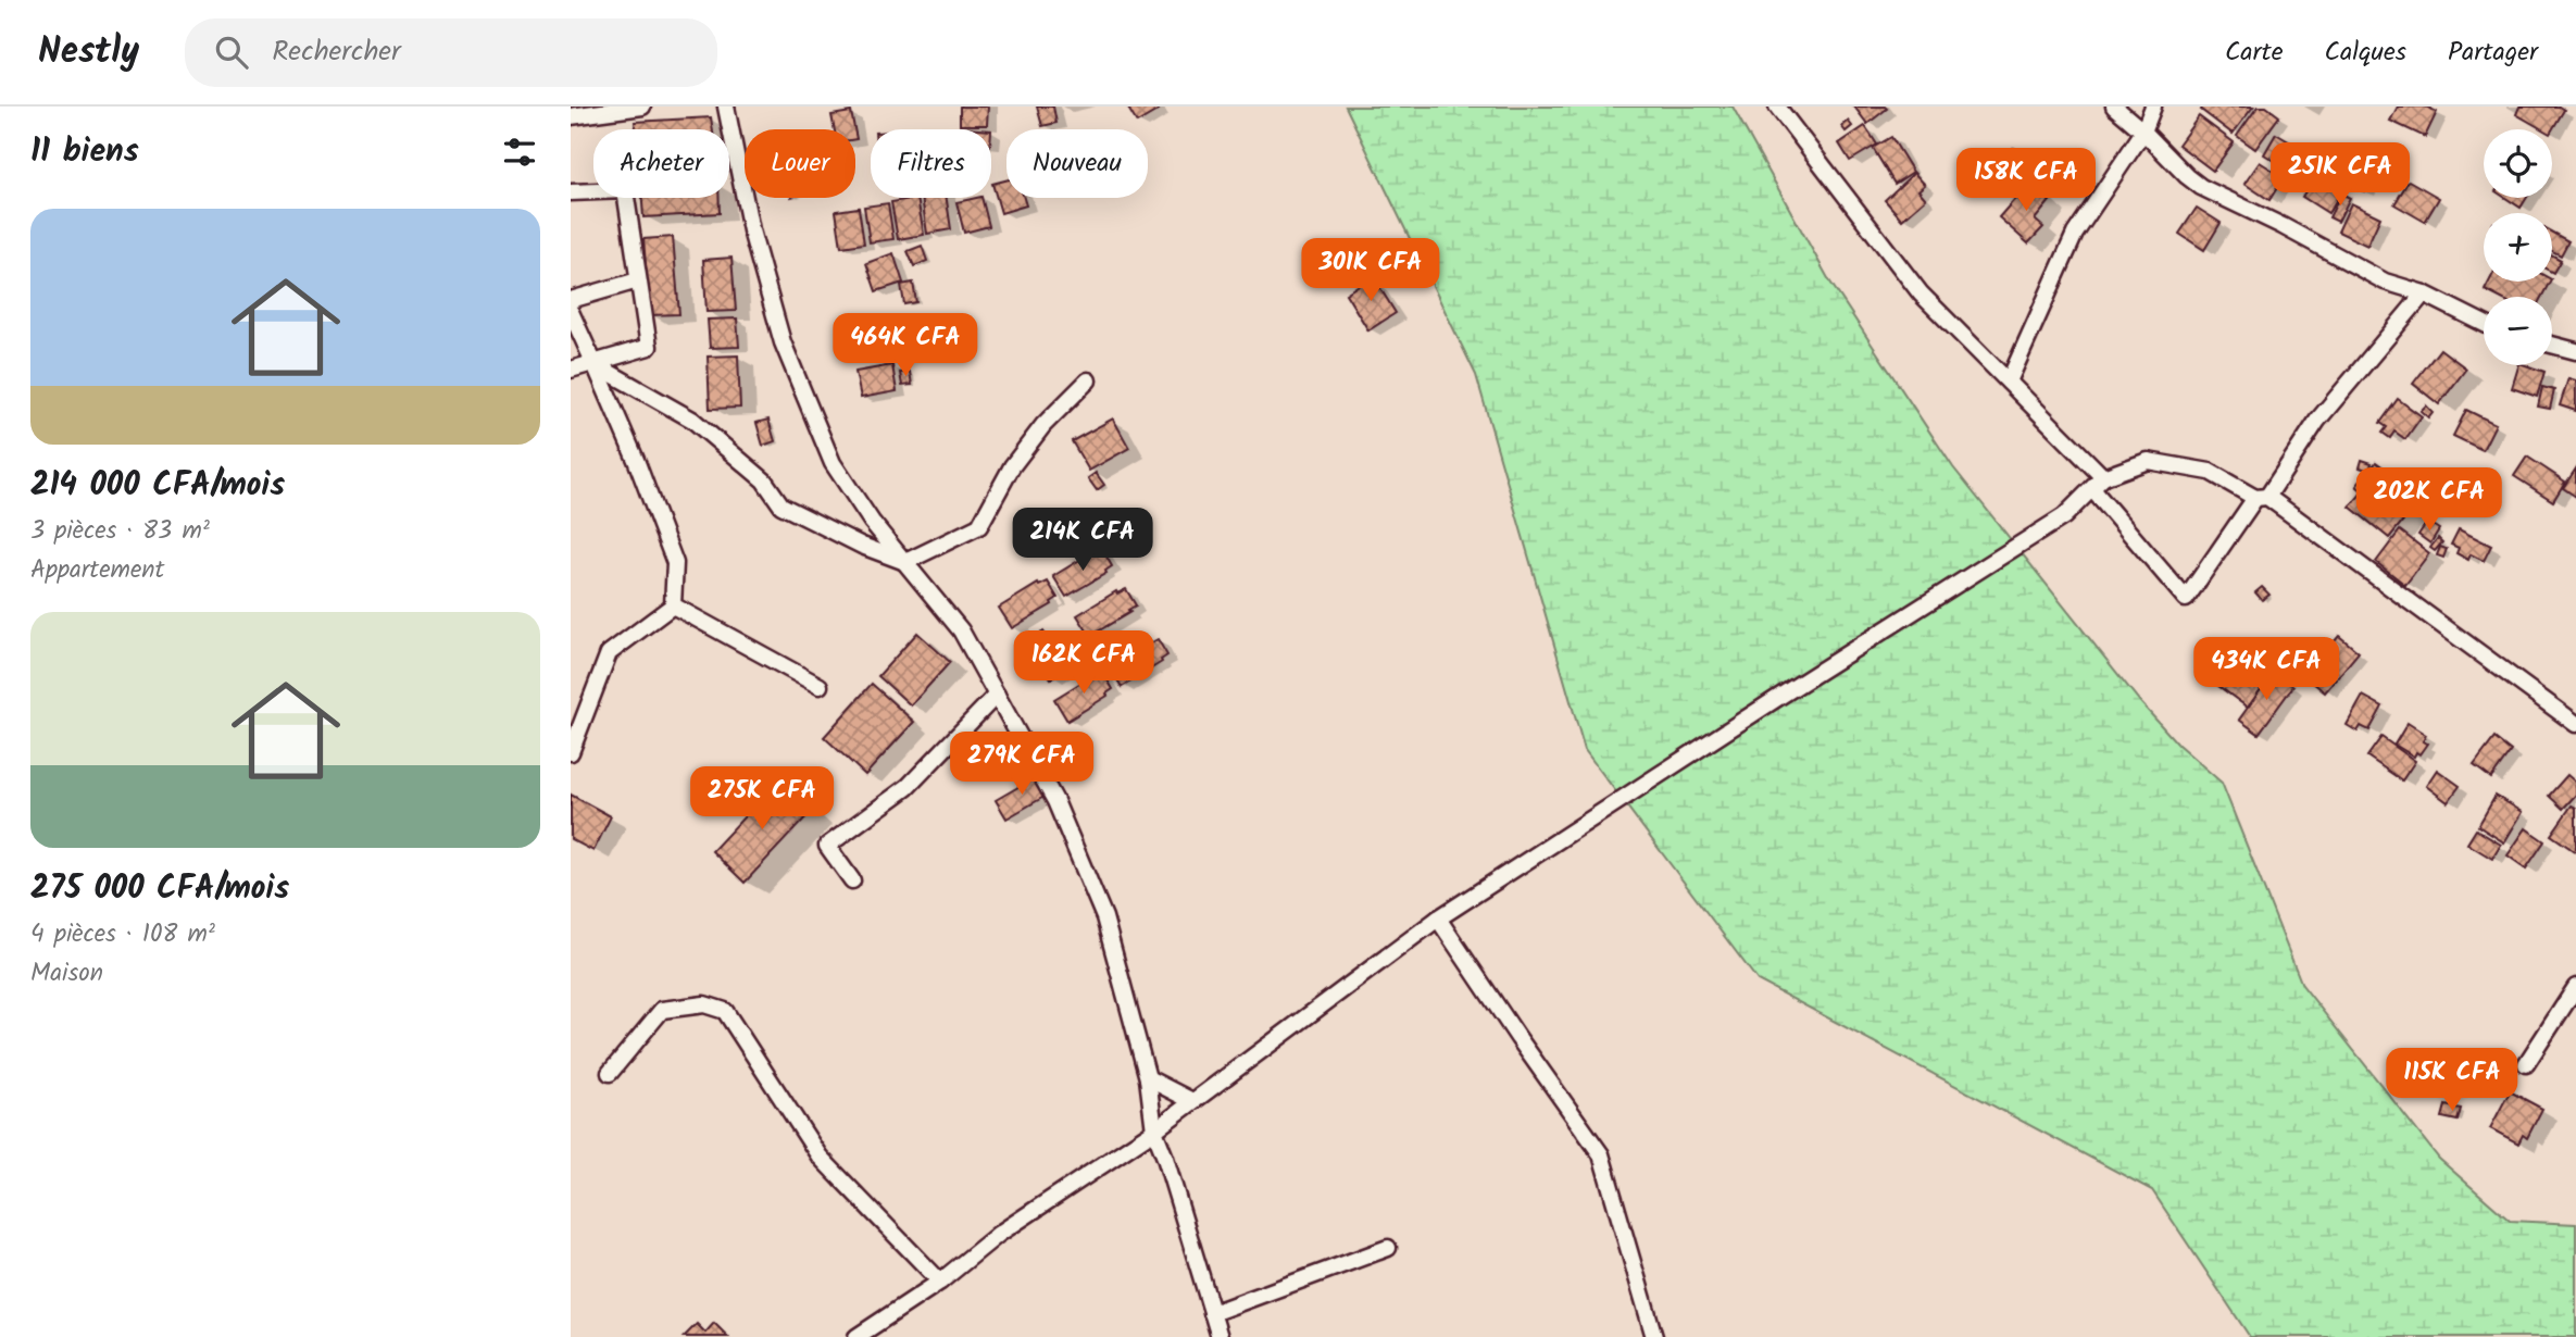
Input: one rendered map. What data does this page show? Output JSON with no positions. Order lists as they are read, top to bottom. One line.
{"page":{"header":"Nestly","search":"Rechercher","nav":["Carte","Calques","Partager"],"heading":"11 biens","map_buttons":["+","−"],"chip":["Acheter","Louer","Filtres","Nouveau"],"price":["251K CFA","158K CFA","301K CFA","464K CFA","202K CFA","214K CFA","162K CFA","434K CFA","279K CFA","275K CFA","115K CFA"],"list":[{"name":"214 000 CFA/mois","note":"3 pièces · 83 m² · Appartement"},{"name":"275 000 CFA/mois","note":"4 pièces · 108 m² · Maison"}]}}
